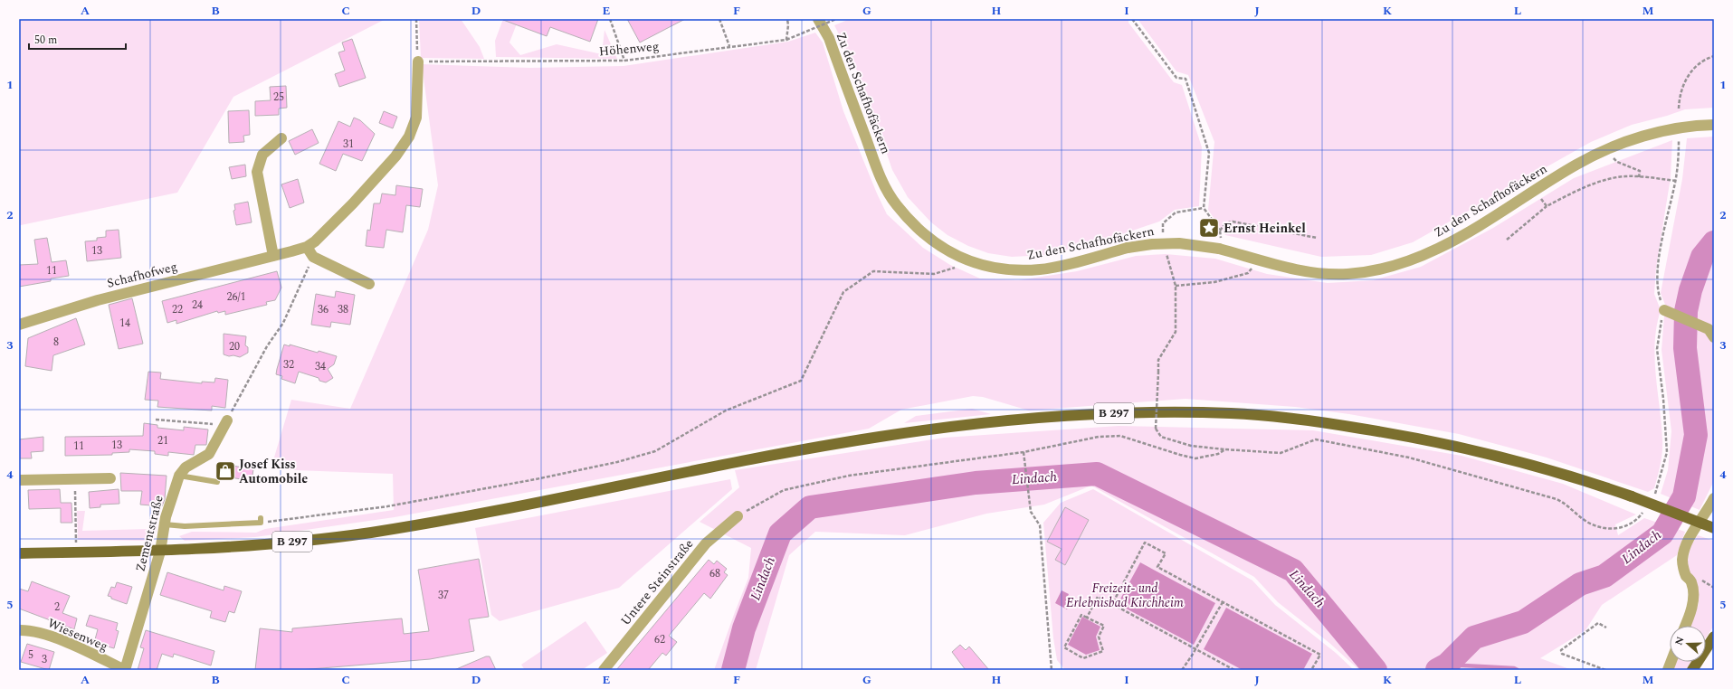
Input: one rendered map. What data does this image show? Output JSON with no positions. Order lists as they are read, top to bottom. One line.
{"streets":{"main road":["B 297"],"street":["Zu den Schafhofäckern","Schafhofweg","Zementstraße","Untere Steinstraße","Wiesenweg"],"path":["Höhenweg"]},"crossings":[["Höhenweg","Schafhofweg"],["B 297","Zementstraße"],["Zementstraße","Wiesenweg"]],"water":["Lindach"],"parks":["Freizeit- und Erlebnisbad Kirchheim"],"places":{"place":["Ernst Heinkel"],"shop":["Josef Kiss Automobile"]},"house_numbers":["25","31","13","11","26/1","24","22","36","38","14","8","20","32","34","21","13","11","68","37","2","62","5","3"],"scale_bar":"50 m","north":"left","grid":{"columns":["A","B","C","D","E","F","G","H","I","J","K","L","M"],"rows":["1","2","3","4","5"]}}
